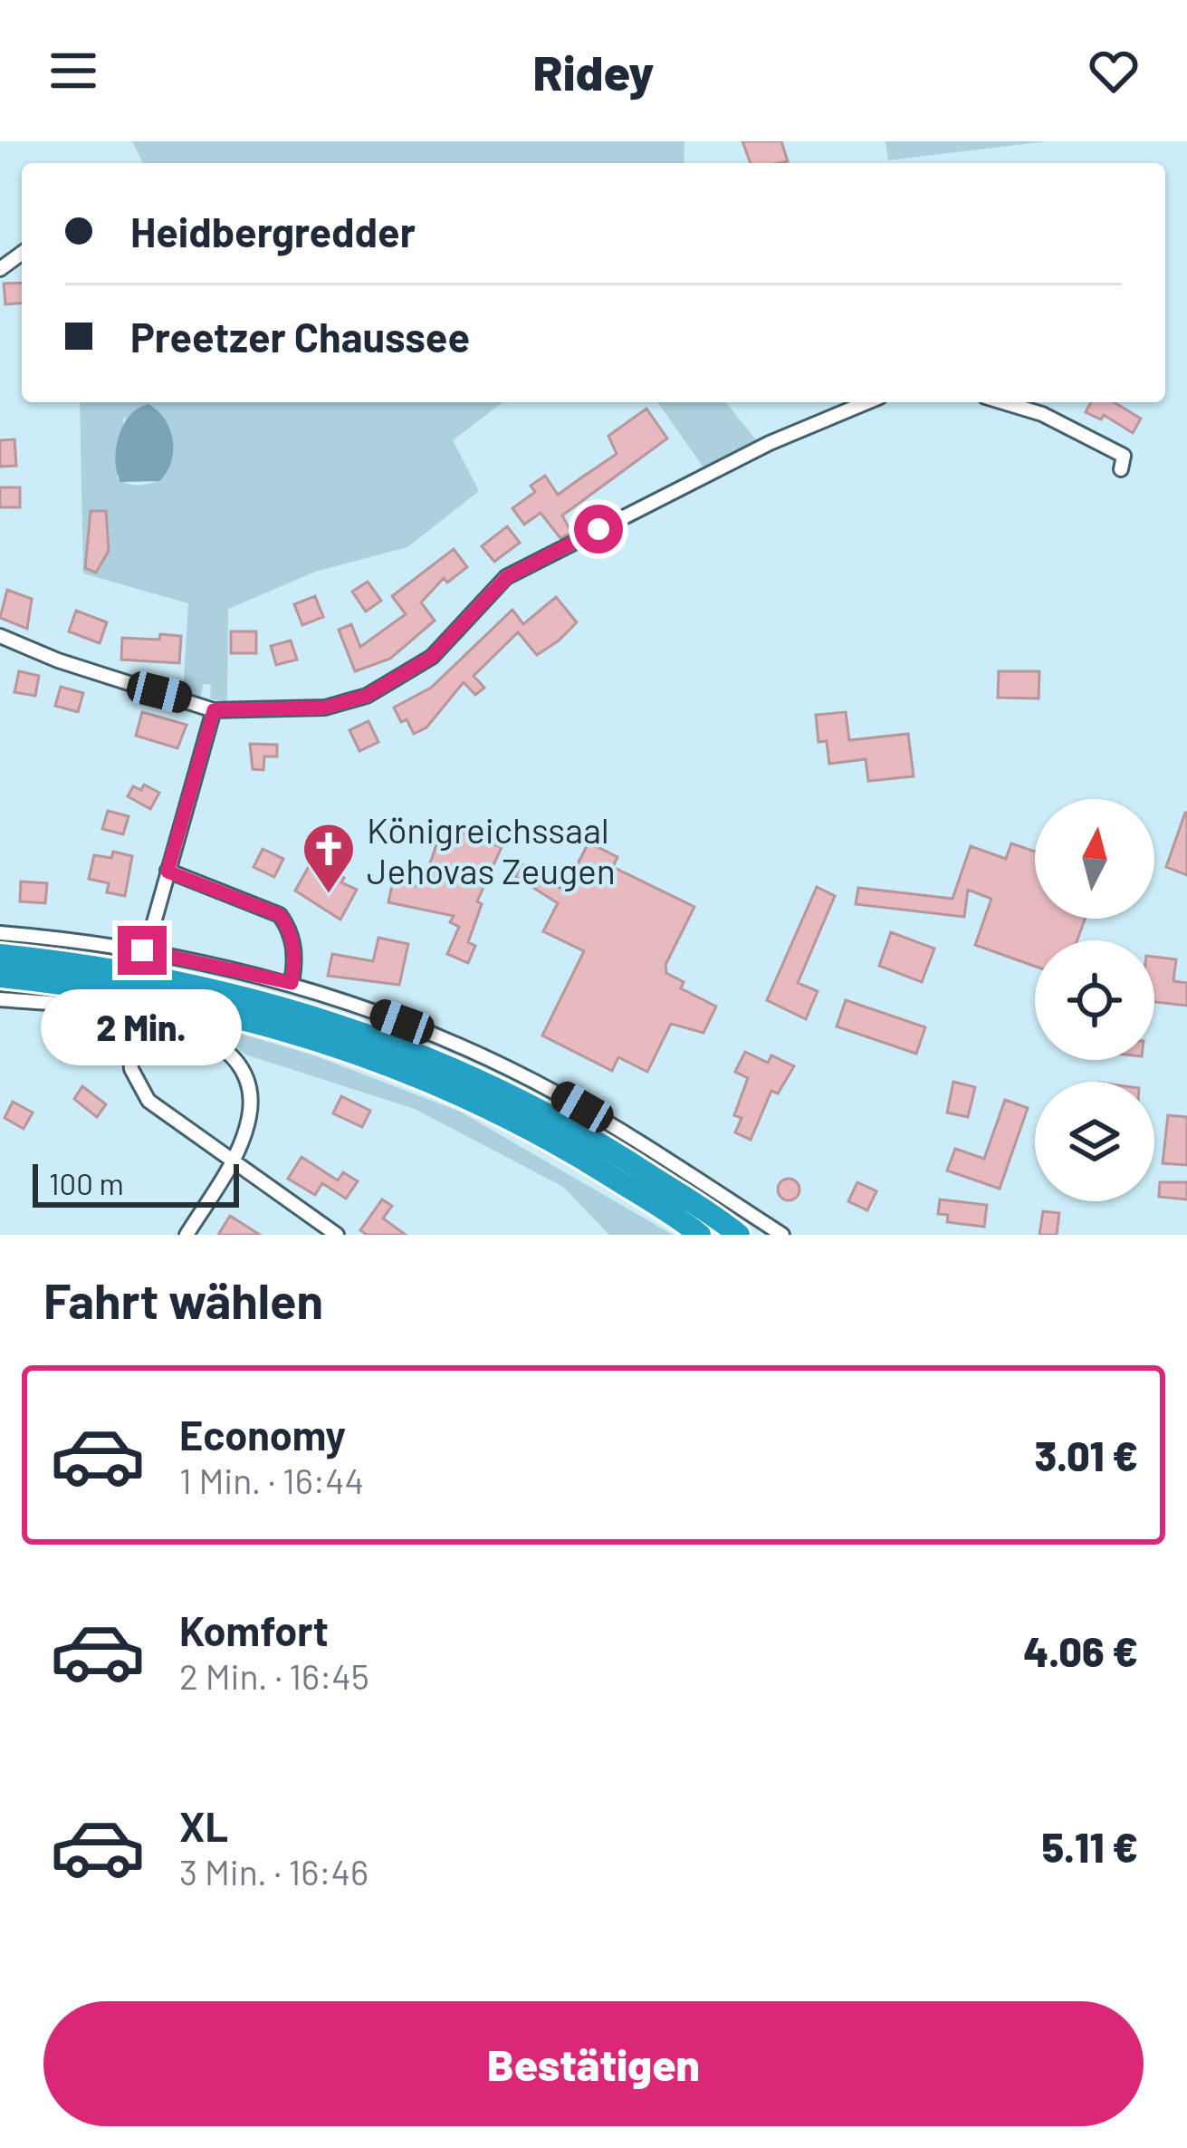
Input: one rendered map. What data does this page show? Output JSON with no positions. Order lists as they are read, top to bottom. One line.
{"places":{"church":["Königreichssaal Jehovas Zeugen"]},"scale_bar":"100 m","north":"top","page":{"header":"Ridey","banner":["Heidbergredder","Preetzer Chaussee"],"bubble":"2 Min.","scale":"100 m","heading":"Fahrt wählen","list":[{"name":"Economy","note":"1 Min. · 16:44","value":"3.01 €"},{"name":"Komfort","note":"2 Min. · 16:45","value":"4.06 €"},{"name":"XL","note":"3 Min. · 16:46","value":"5.11 €"}],"buttons":"Bestätigen"}}
